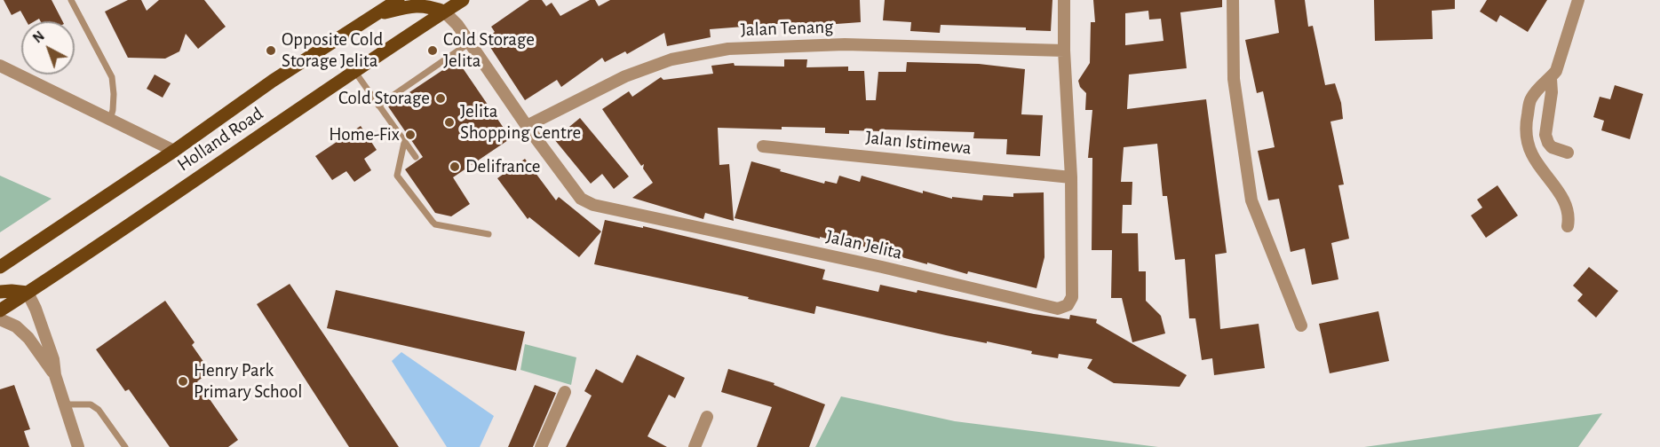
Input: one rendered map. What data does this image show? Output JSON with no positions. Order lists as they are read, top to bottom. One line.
{"streets":{"main road":["Holland Road"],"street":["Jalan Tenang","Jalan Istimewa","Jalan Jelita"]},"crossings":[["Jalan Tenang","Jalan Jelita"],["Holland Road","Jalan Jelita"],["Jalan Istimewa","Jalan Jelita"]],"places":["Opposite Cold Storage Jelita","Cold Storage Jelita","Cold Storage","Jelita Shopping Centre","Home-Fix","Delifrance","Henry Park Primary School"],"north":"top left"}
